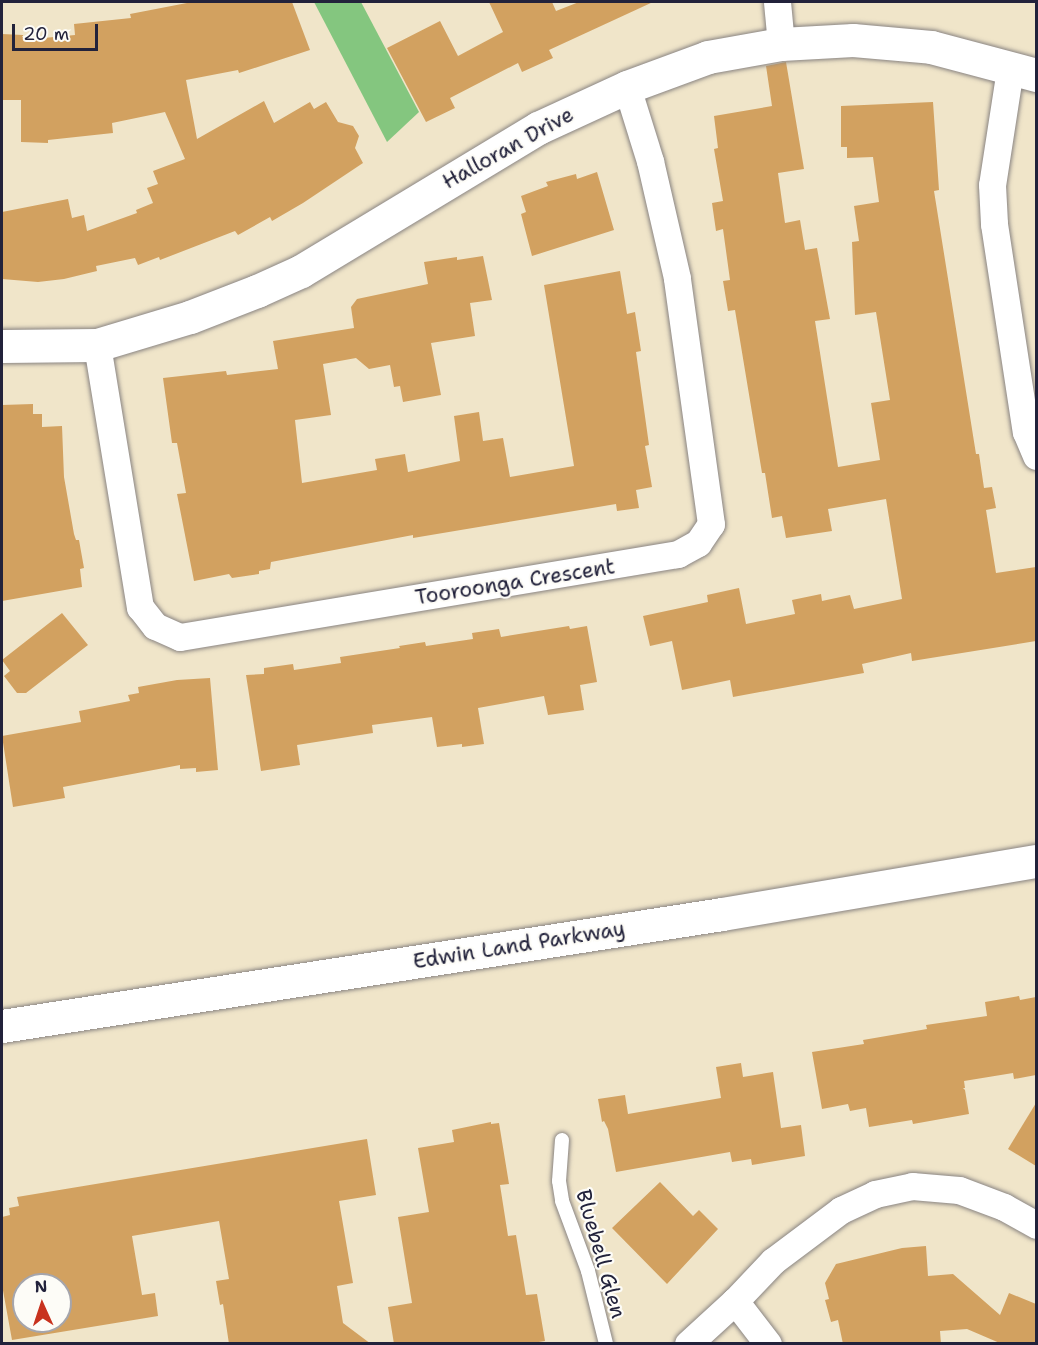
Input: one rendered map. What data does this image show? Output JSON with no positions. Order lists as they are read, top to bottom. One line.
{"streets":{"street":["Halloran Drive","Tooroonga Crescent","Edwin Land Parkway"],"lane":["Bluebell Glen"]},"crossings":[["Halloran Drive","Tooroonga Crescent"]],"scale_bar":"20 m","north":"top"}
